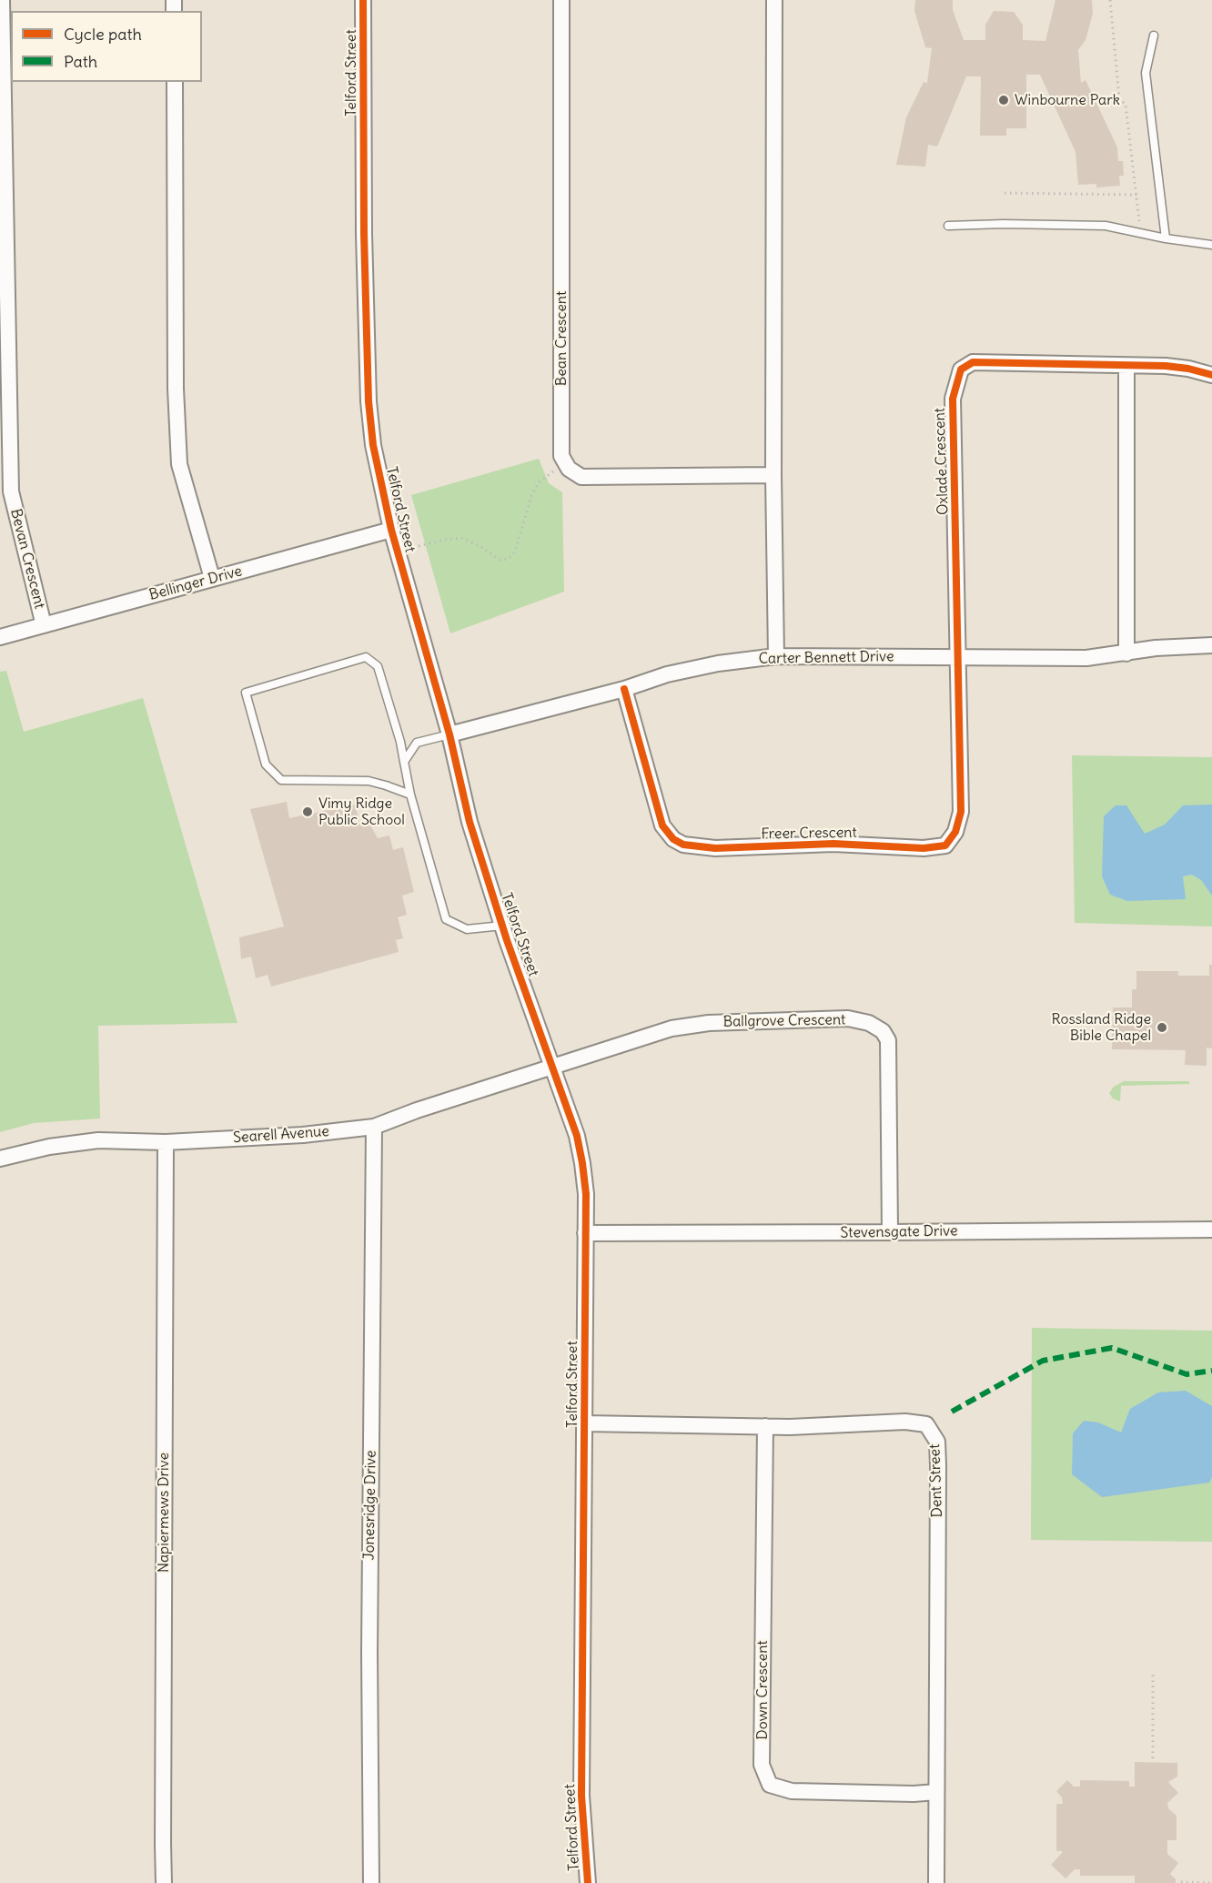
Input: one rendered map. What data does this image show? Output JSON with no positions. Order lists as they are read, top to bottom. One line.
{"streets":{"street":["Telford Street","Bean Crescent","Oxlade Crescent","Bevan Crescent","Bellinger Drive","Carter Bennett Drive","Freer Crescent","Ballgrove Crescent","Searell Avenue","Stevensgate Drive","Dent Street","Jonesridge Drive","Napiermews Drive","Down Crescent"]},"crossings":[["Telford Street","Bellinger Drive"],["Telford Street","Carter Bennett Drive"],["Telford Street","Ballgrove Crescent"],["Telford Street","Searell Avenue"],["Telford Street","Stevensgate Drive"],["Telford Street","Dent Street"],["Oxlade Crescent","Carter Bennett Drive"],["Oxlade Crescent","Freer Crescent"],["Bevan Crescent","Bellinger Drive"],["Carter Bennett Drive","Freer Crescent"],["Ballgrove Crescent","Searell Avenue"],["Ballgrove Crescent","Stevensgate Drive"],["Searell Avenue","Jonesridge Drive"],["Searell Avenue","Napiermews Drive"],["Dent Street","Down Crescent"]],"places":["Winbourne Park","Vimy Ridge Public School","Rossland Ridge Bible Chapel"],"legend":["Cycle path","Path"]}
